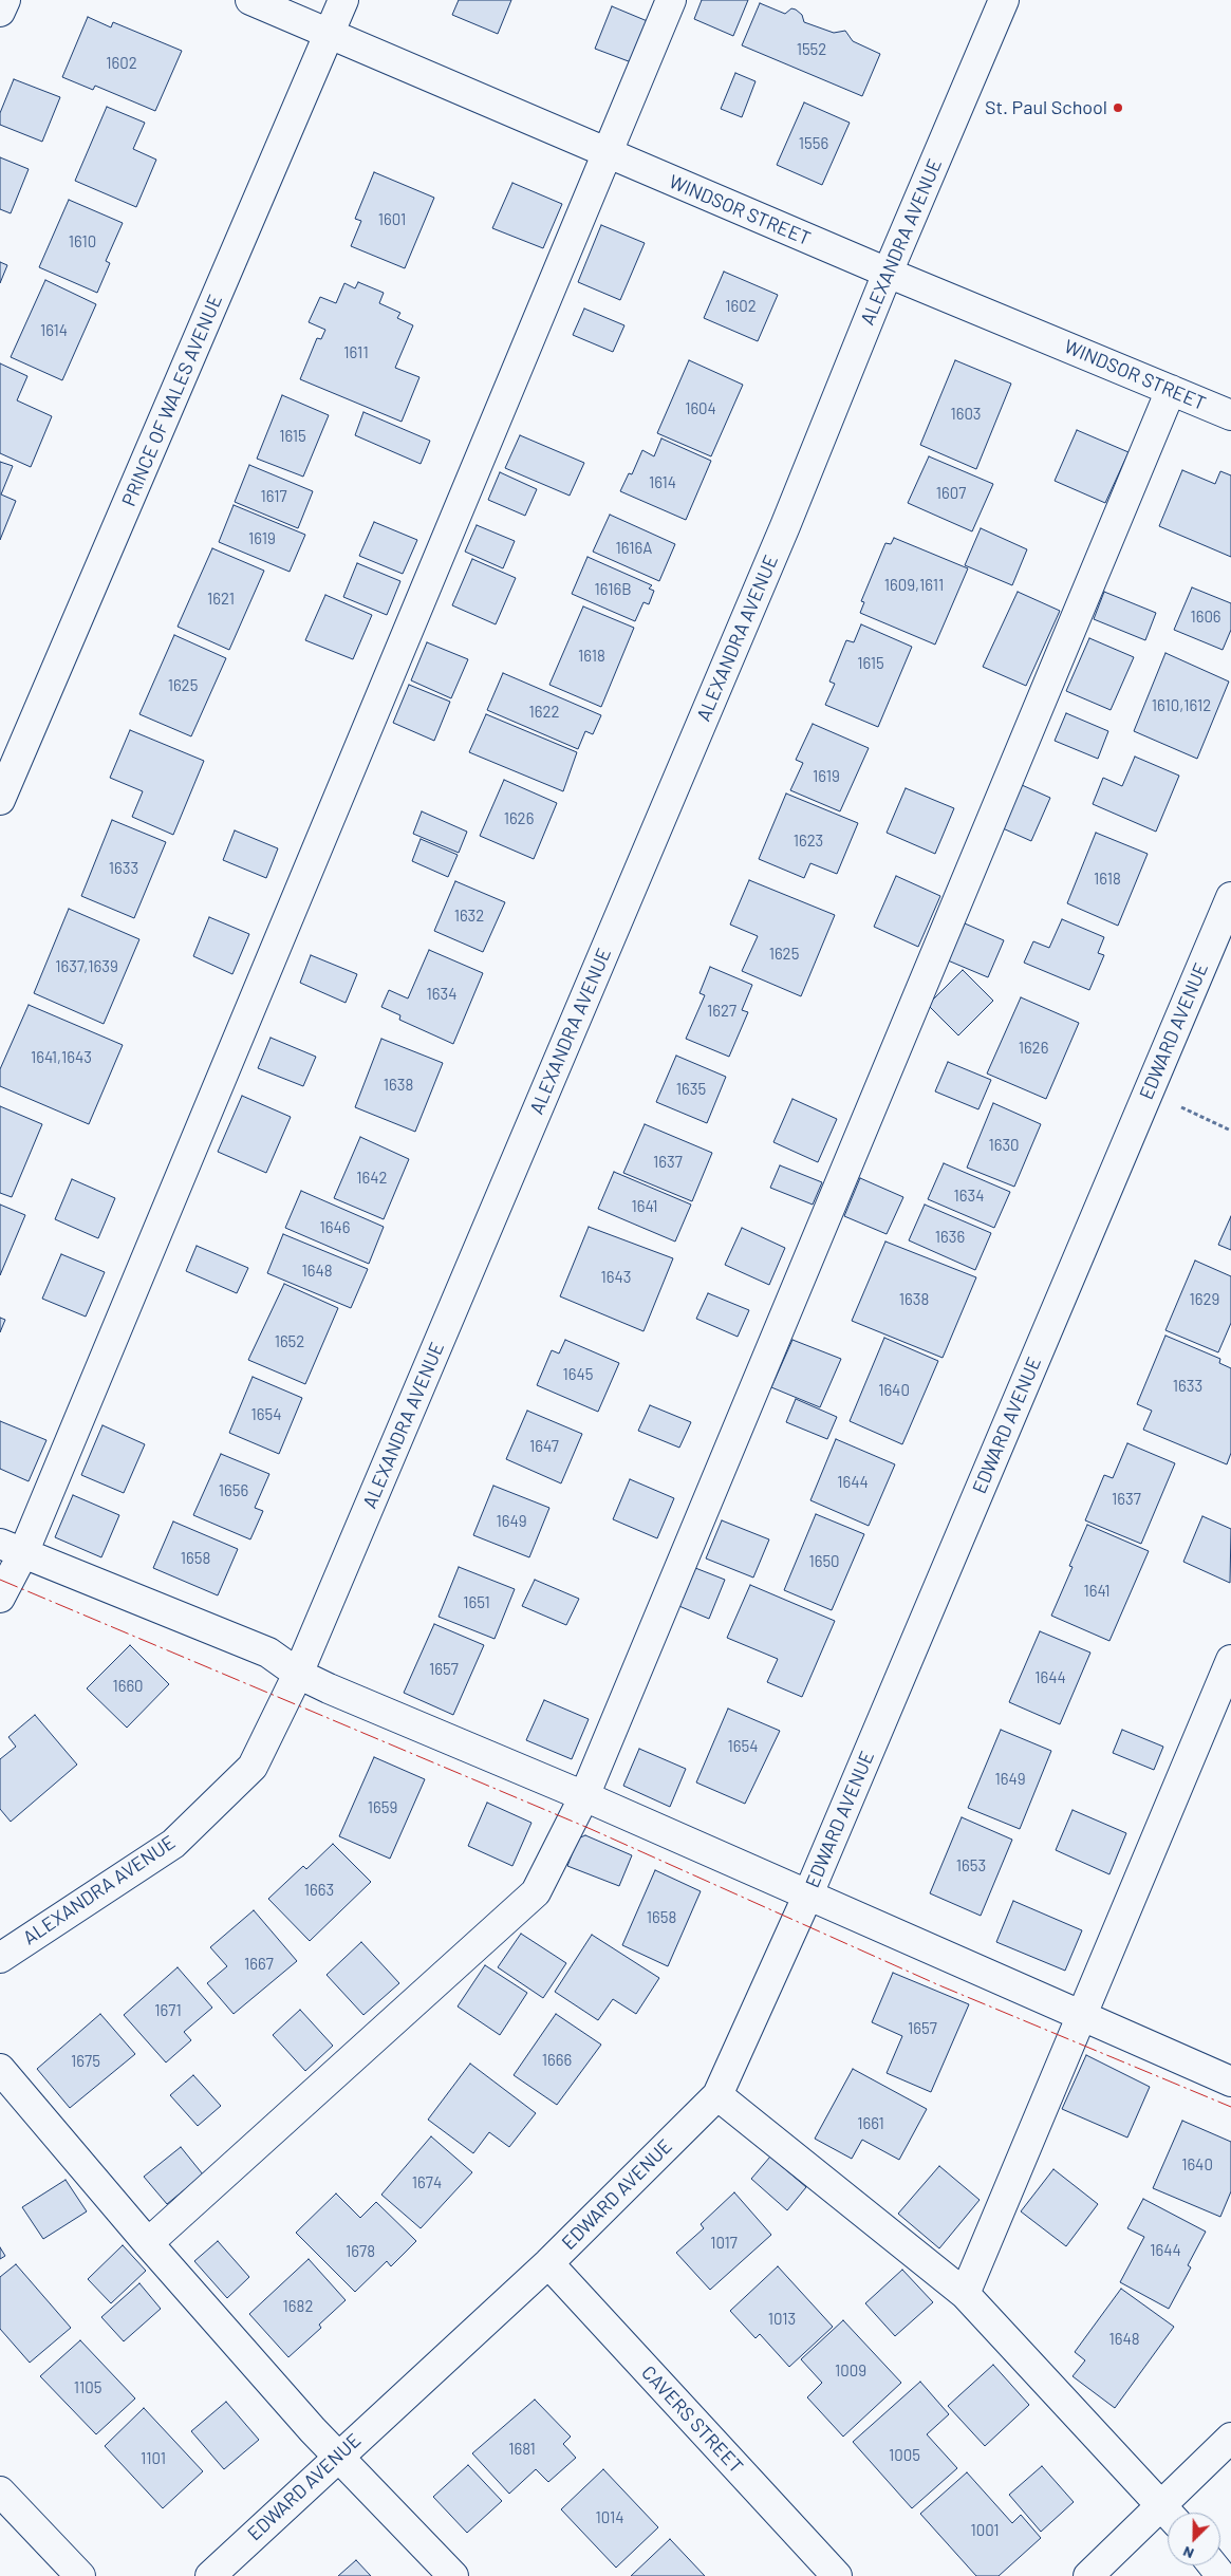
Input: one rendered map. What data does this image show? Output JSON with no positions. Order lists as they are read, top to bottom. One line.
{"streets":{"street":["WINDSOR STREET","ALEXANDRA AVENUE","PRINCE OF WALES AVENUE","EDWARD AVENUE","CAVERS STREET"]},"crossings":[["WINDSOR STREET","ALEXANDRA AVENUE"],["WINDSOR STREET","PRINCE OF WALES AVENUE"],["EDWARD AVENUE","CAVERS STREET"]],"places":["St. Paul School"],"house_numbers":["1552","1602","1556","1601","1610","1602","1614","1611","1604","1603","1615","1614","1607","1617","1619","1616A","1609,1611","1616B","1621","1606","1618","1615","1625","1610,1612","1622","1619","1626","1623","1633","1618","1632","1625","1637,1639","1634","1627","1626","1641,1643","1638","1635","1630","1637","1642","1634","1641","1646","1636","1648","1643","1638","1629","1652","1645","1633","1640","1654","1647","1644","1656","1637","1649","1658","1650","1641","1651","1657","1644","1660","1654","1649","1659","1653","1663","1658","1667","1671","1657","1666","1675","1661","1640","1674","1017","1644","1678","1682","1013","1648","1009","1105","1681","1005","1101","1014","1001"],"north":"bottom left"}
